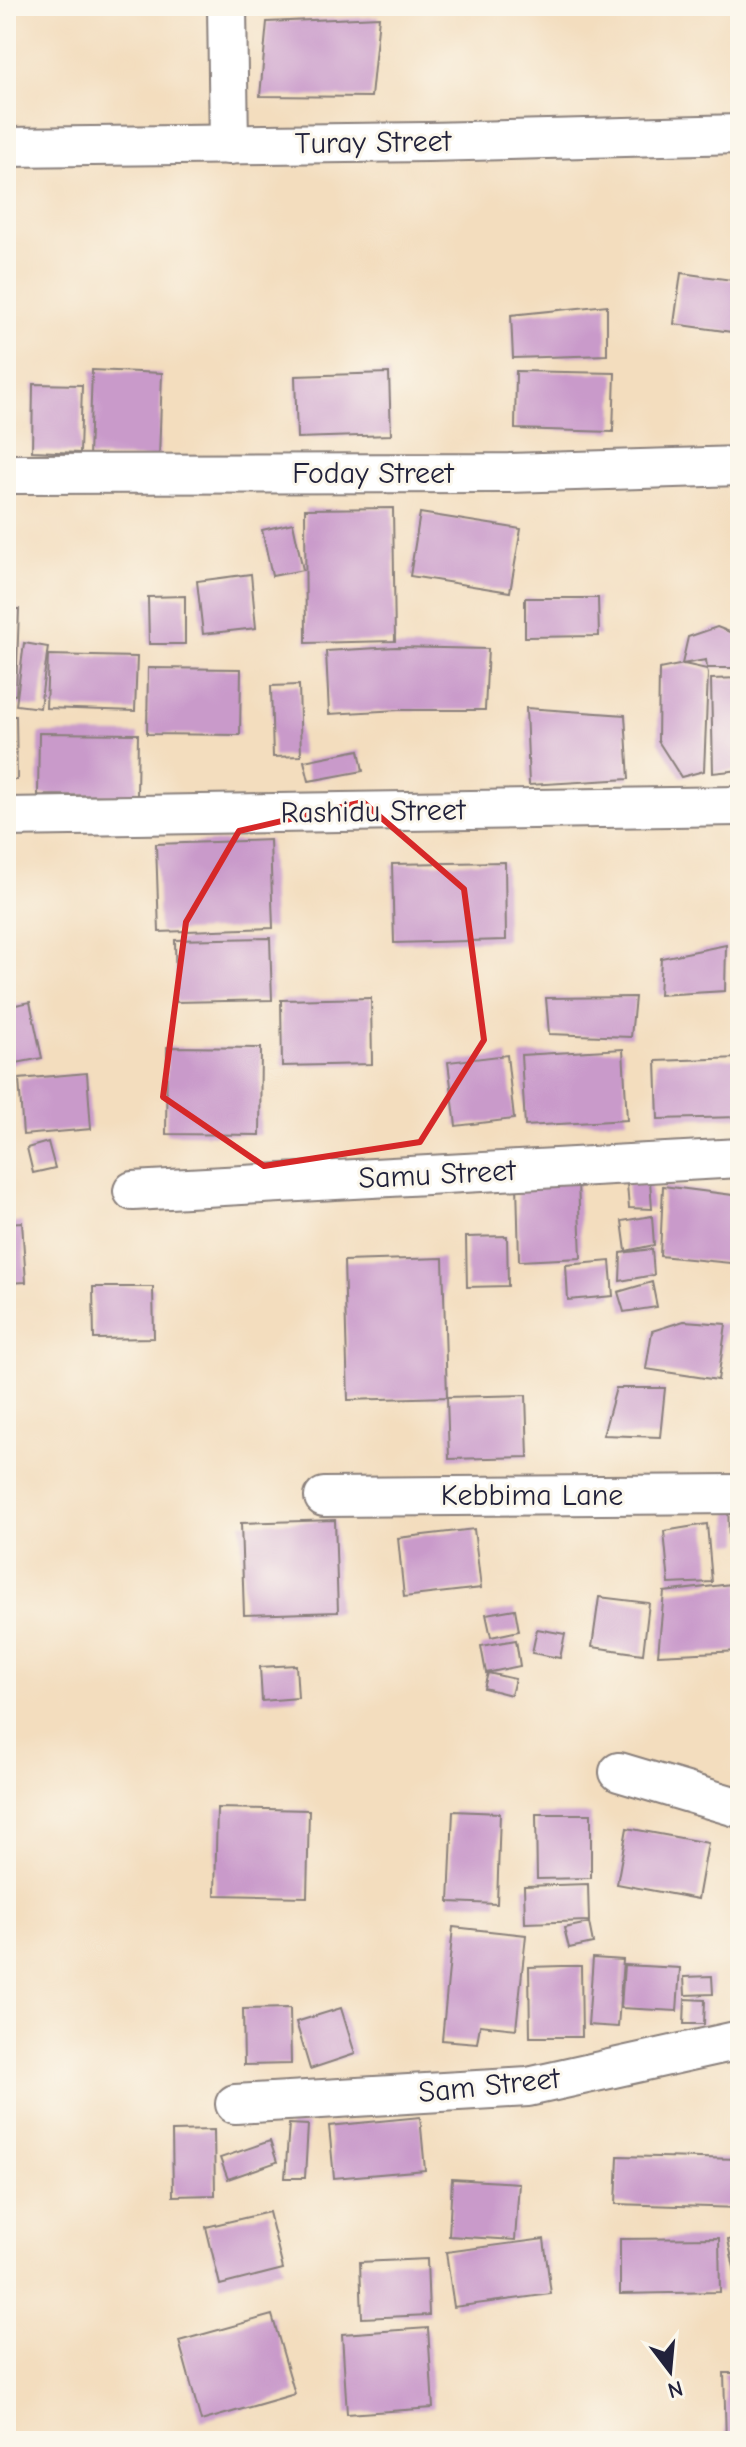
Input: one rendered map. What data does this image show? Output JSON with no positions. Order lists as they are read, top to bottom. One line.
{"streets":{"street":["Turay Street","Foday Street","Rashidu Street","Samu Street","Kebbima Lane","Sam Street"]},"north":"bottom"}
